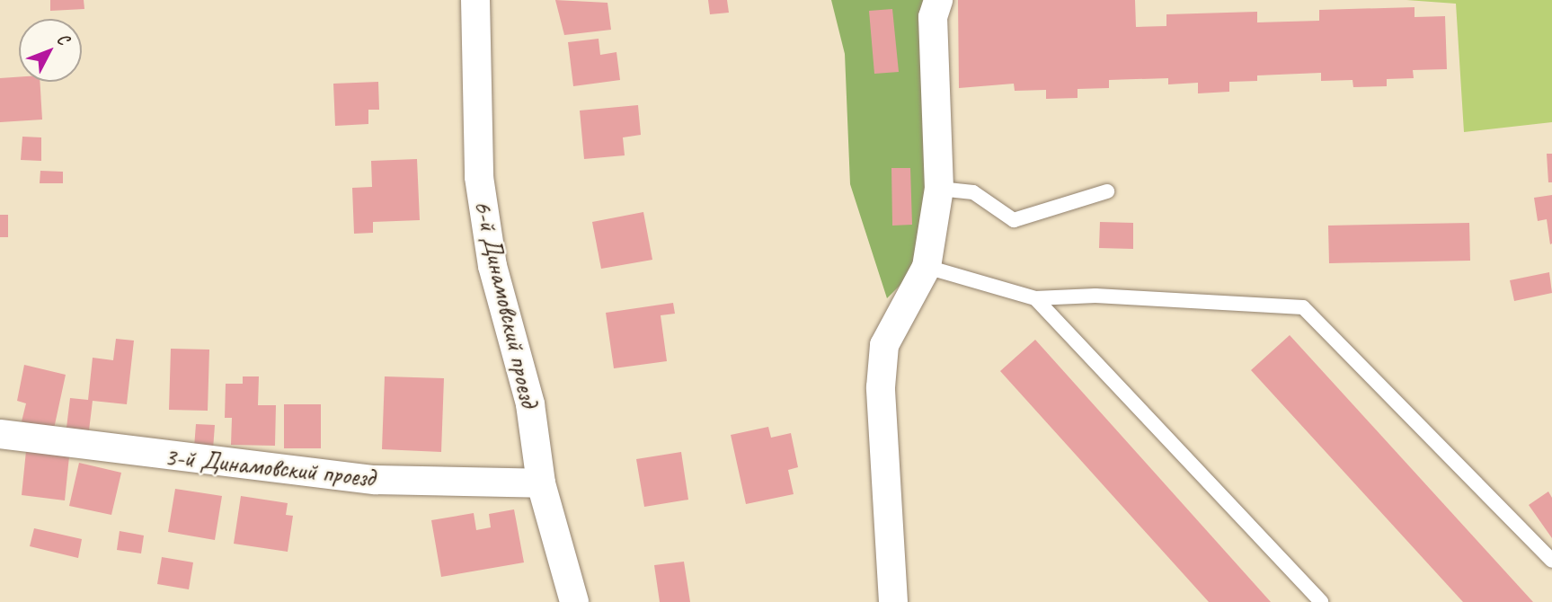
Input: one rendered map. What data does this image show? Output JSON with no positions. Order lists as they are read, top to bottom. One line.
{"streets":{"street":["6-й Динамовский проезд","3-й Динамовский проезд"]},"crossings":[["6-й Динамовский проезд","3-й Динамовский проезд"]],"north":"top right"}
